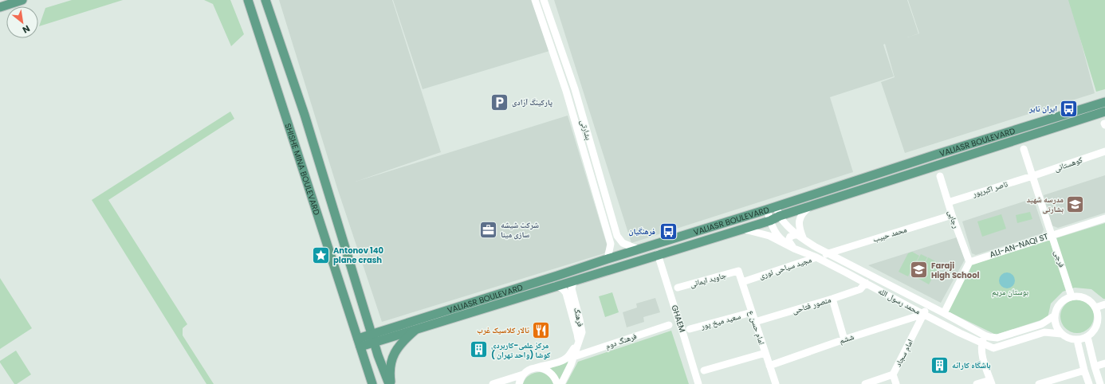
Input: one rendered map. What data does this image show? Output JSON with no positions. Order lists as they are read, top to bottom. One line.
{"streets":{"main road":["VALIASR BOULEVARD","SHISHE MINA BOULEVARD"],"street":["بشارتی","کوهستانی","ناصر اکبرپور","رجایی","محمد حبیب","ALI-AN-NAQI ST","فرجی","مجید سیاحی نوری","جاوید ایمانی","محمد رسول الله","منصور فتاحی","فرهنگ","GHAEM","سعید میخ پور","امام حسن ع","ششم","فرهنگ دوم","امام سجاد"]},"crossings":[["بشارتی","VALIASR BOULEVARD"],["VALIASR BOULEVARD","SHISHE MINA BOULEVARD"],["VALIASR BOULEVARD","محمد رسول الله"],["VALIASR BOULEVARD","GHAEM"],["کوهستانی","ناصر اکبرپور"],["کوهستانی","فرجی"],["ناصر اکبرپور","رجایی"],["ناصر اکبرپور","فرجی"],["رجایی","محمد حبیب"],["رجایی","ALI-AN-NAQI ST"],["محمد حبیب","مجید سیاحی نوری"],["ALI-AN-NAQI ST","فرجی"],["فرجی","محمد رسول الله"],["مجید سیاحی نوری","محمد رسول الله"],["مجید سیاحی نوری","امام حسن ع"],["جاوید ایمانی","امام حسن ع"],["محمد رسول الله","منصور فتاحی"],["محمد رسول الله","ششم"],["محمد رسول الله","امام سجاد"],["منصور فتاحی","امام حسن ع"],["فرهنگ","فرهنگ دوم"],["سعید میخ پور","امام حسن ع"],["امام حسن ع","ششم"],["ششم","امام سجاد"]],"parks":["بوستان مریم"],"places":{"parking":["پارکینگ آزادی"],"bus stop":["ایران تایر","فرهنگیان"],"school or university":["مدرسه شهید بشارتی","Faraji High School"],"office":["شرکت شیشه سازی مینا"],"place":["Antonov 140 plane crash"],"restaurant":["تالار کلاسیک غرب"],"building":["مرکز علمی-کاربردی کوشا (واحد تهران )","باشگاه کاراته"]},"north":"bottom right"}
